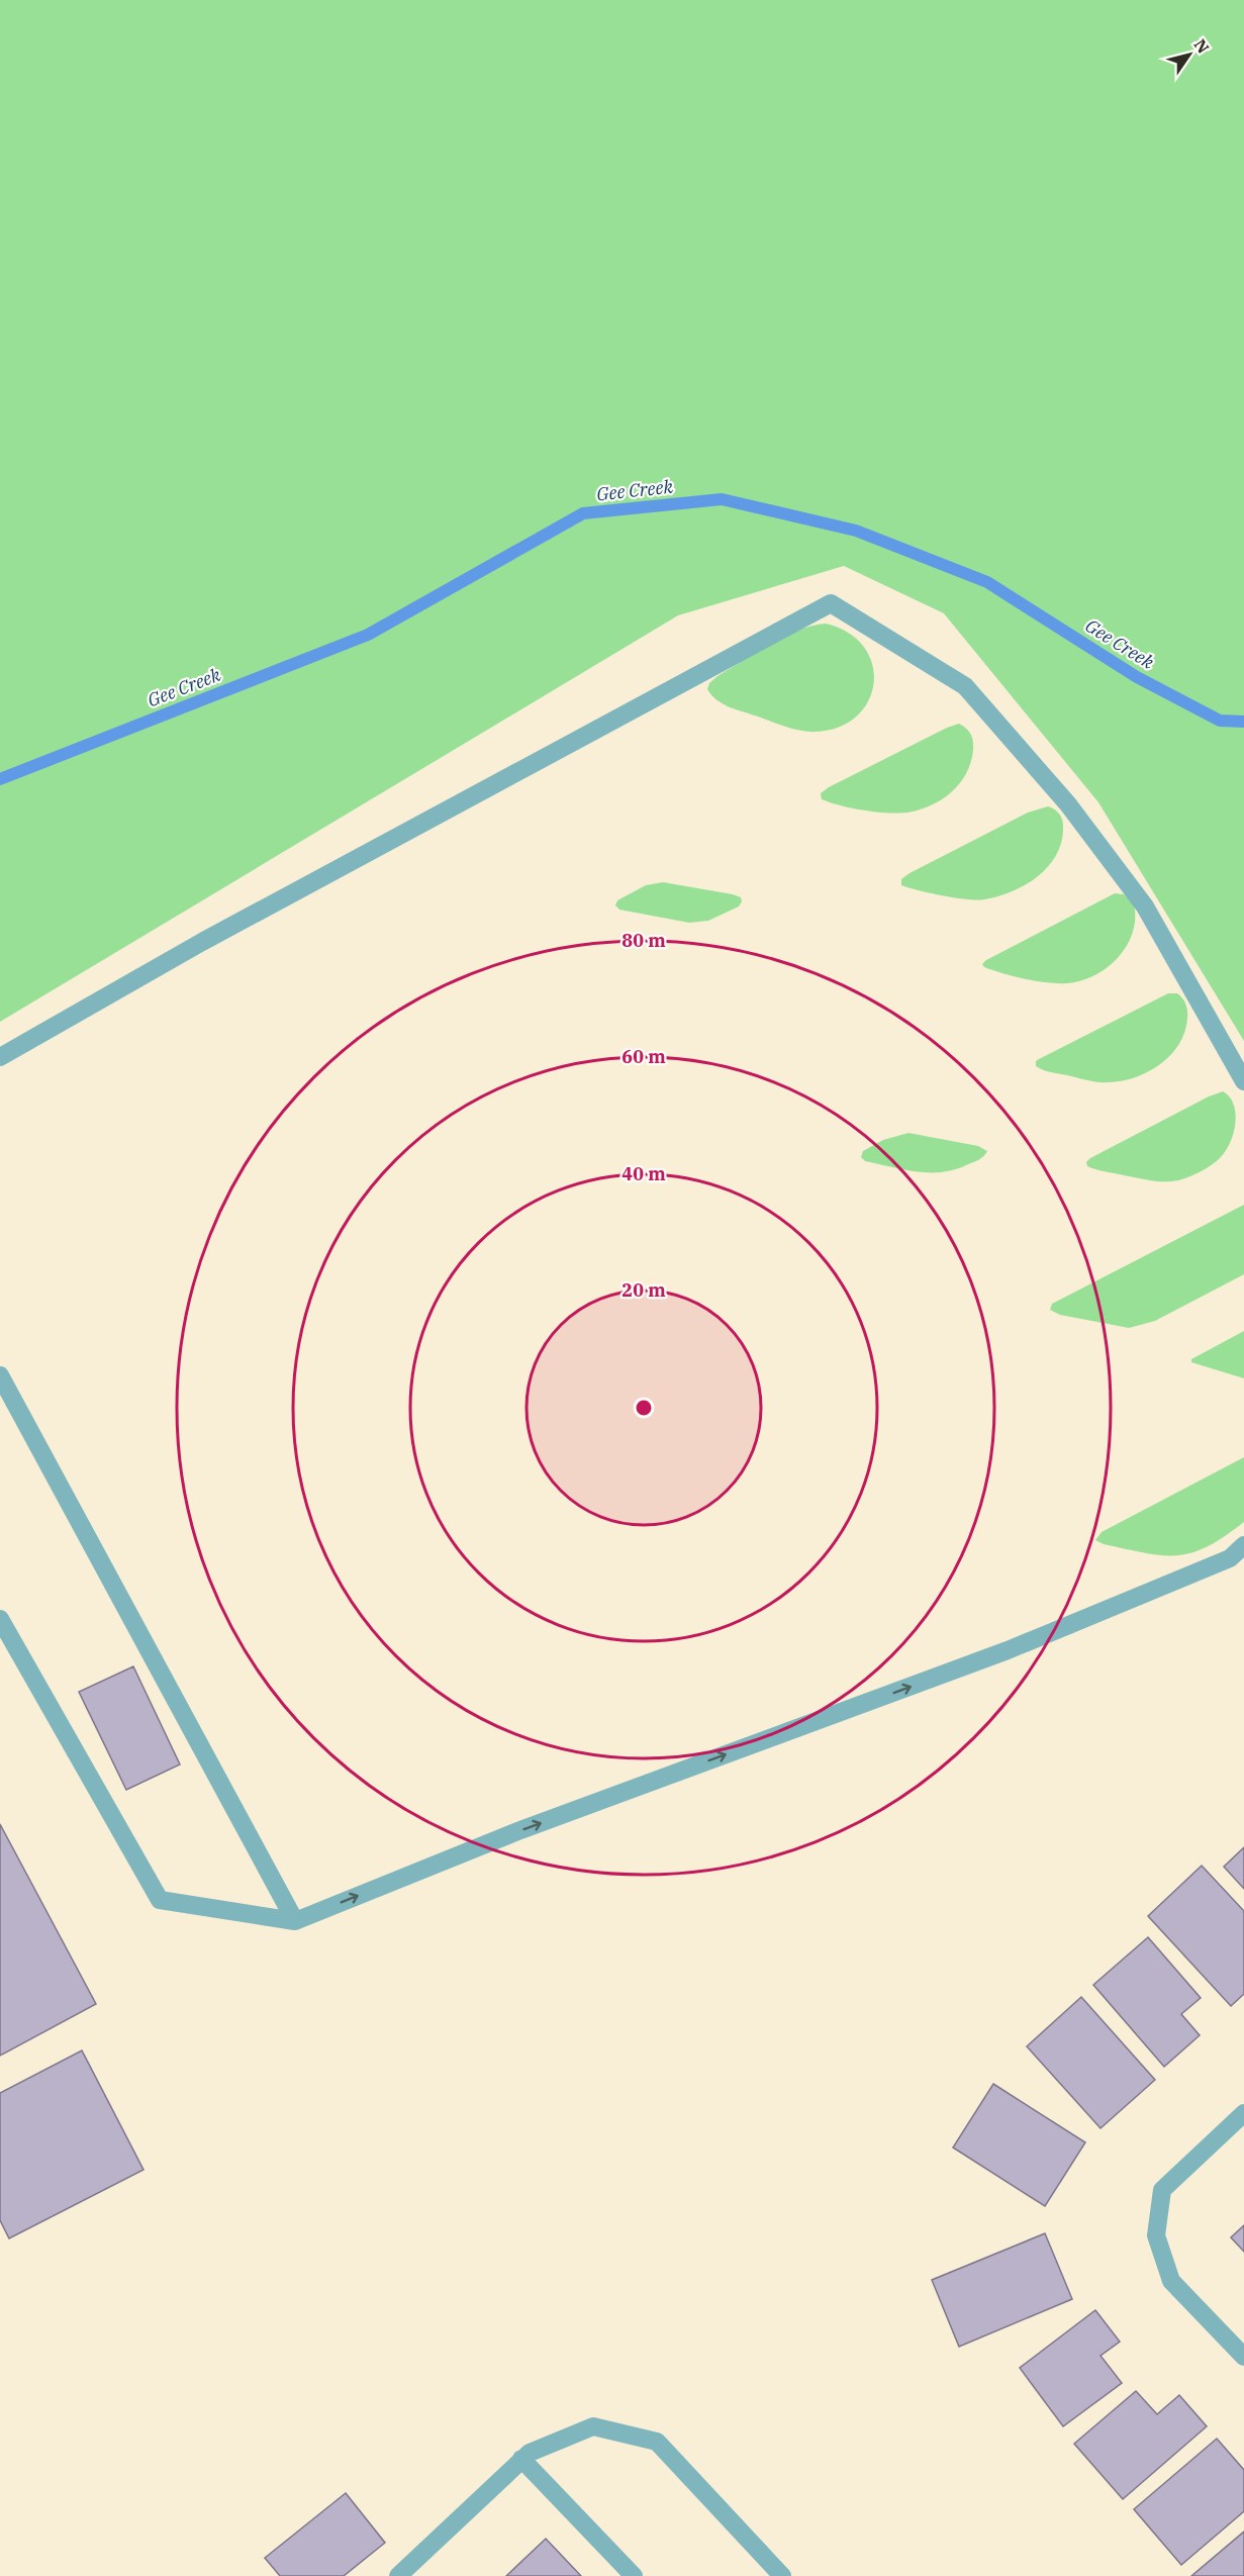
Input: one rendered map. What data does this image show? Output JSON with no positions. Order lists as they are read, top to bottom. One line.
{"water":["Gee Creek"],"north":"top right","rings":["80 m","60 m","40 m","20 m"]}
